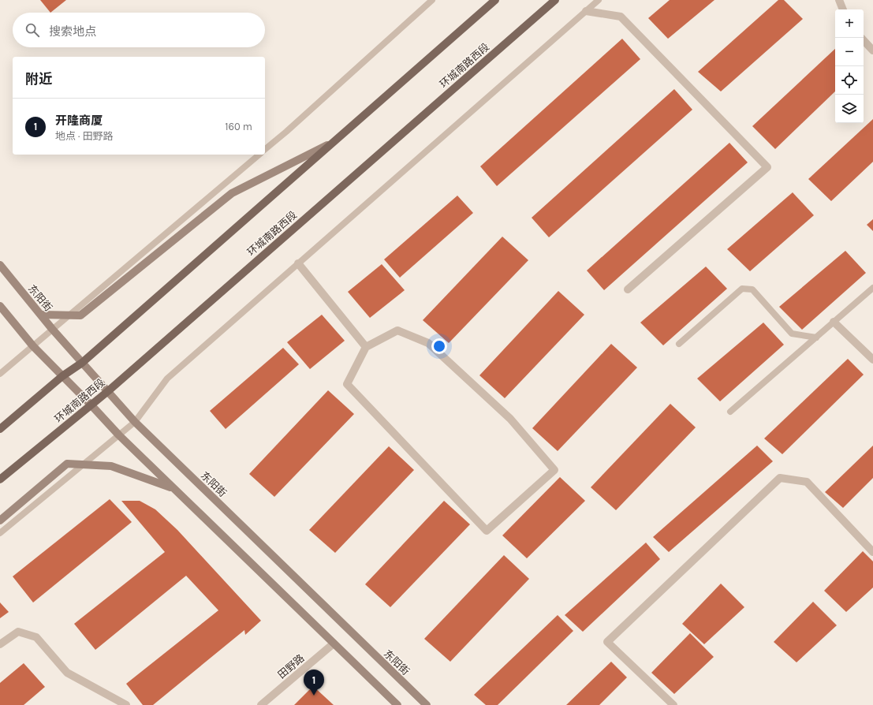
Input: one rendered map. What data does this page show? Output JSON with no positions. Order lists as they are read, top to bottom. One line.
{"streets":{"main road":["环城南路西段","东阳街"],"street":["田野路"]},"crossings":[["环城南路西段","东阳街"]],"page":{"map_buttons":["+","−"],"search":"搜索地点","heading":"附近","list":[{"mark":"1","name":"开隆商厦","note":"地点 · 田野路","value":"160 m"}],"pins":"1"}}
